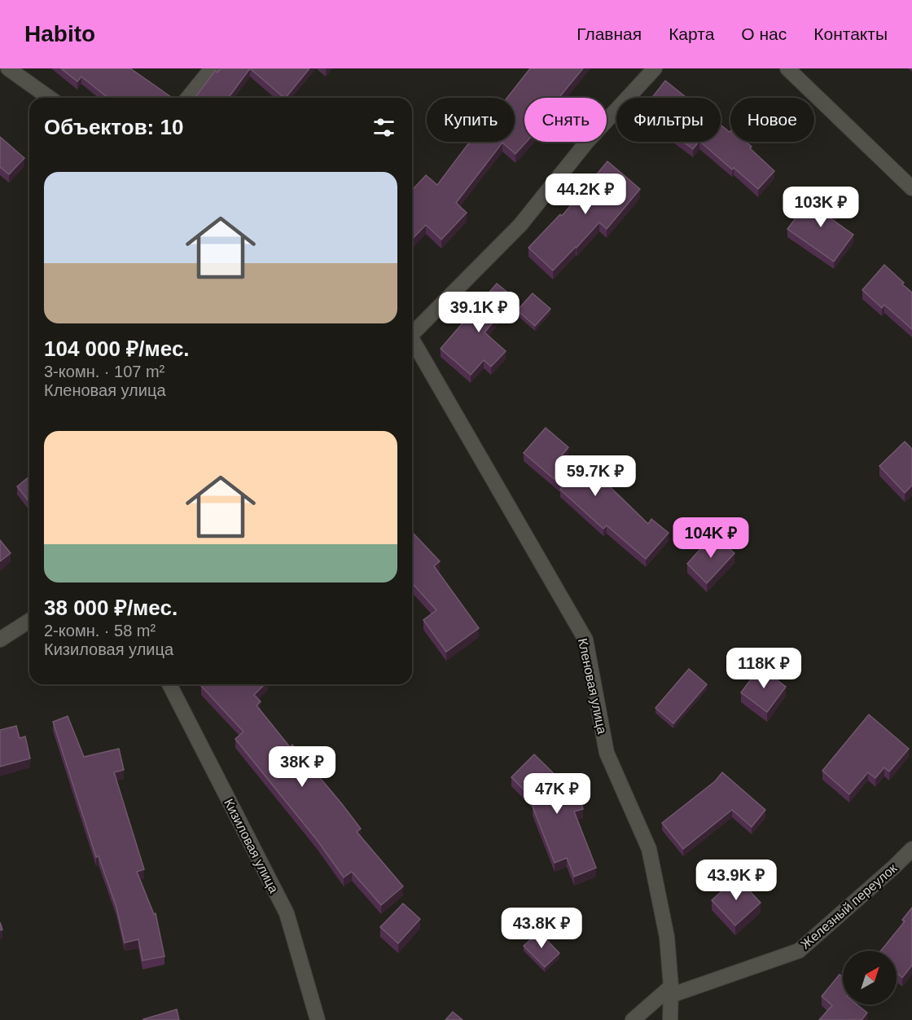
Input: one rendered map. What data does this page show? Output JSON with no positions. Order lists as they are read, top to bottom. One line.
{"streets":{"street":["Кленовая улица","Кизиловая улица","Железный переулок"]},"crossings":[["Кленовая улица","Железный переулок"]],"north":"top right","page":{"header":"Habito","nav":["Главная","Карта","О нас","Контакты"],"chip":["Купить","Снять","Фильтры","Новое"],"heading":"Объектов: 10","list":[{"name":"104 000 ₽/мес.","note":"3-комн. · 107 m² · Кленовая улица"},{"name":"38 000 ₽/мес.","note":"2-комн. · 58 m² · Кизиловая улица"}],"price":["44.2K ₽","103K ₽","39.1K ₽","59.7K ₽","104K ₽","118K ₽","38K ₽","47K ₽","43.9K ₽","43.8K ₽"]}}
